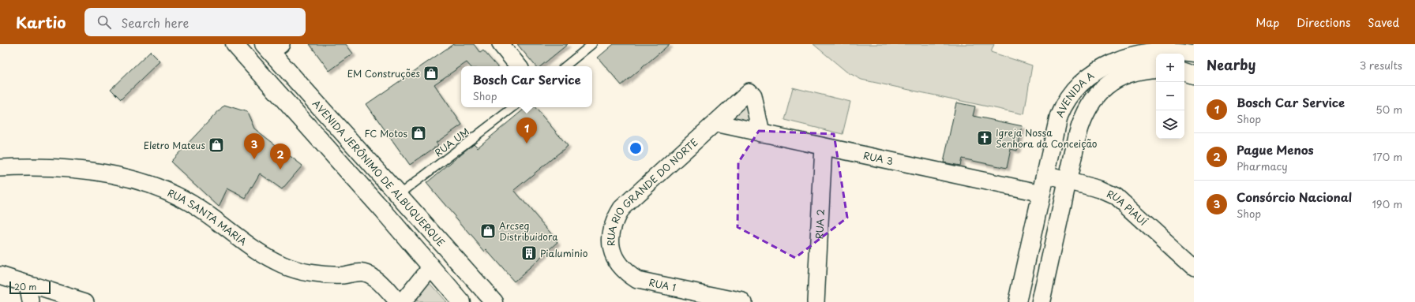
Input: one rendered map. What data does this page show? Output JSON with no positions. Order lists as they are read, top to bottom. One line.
{"streets":{"main road":["AVENIDA A","AVENIDA JERÔNIMO DE ALBUQUERQUE"],"street":["RUA 3","RUA RIO GRANDE DO NORTE","RUA PIAUÍ","RUA SANTA MARIA","RUA 2","RUA 1"],"lane":["RUA UM"]},"crossings":[["AVENIDA A","RUA 3"],["AVENIDA A","RUA PIAUÍ"],["RUA UM","AVENIDA JERÔNIMO DE ALBUQUERQUE"],["RUA 3","RUA RIO GRANDE DO NORTE"],["RUA 3","RUA 2"],["RUA RIO GRANDE DO NORTE","RUA 1"]],"places":{"shop":["EM Construções","FC Motos","Eletro Mateus","Arcseg Distribuidora"],"church":["Igreja Nossa Senhora da Conceição"],"building":["Pialuminio"]},"scale_bar":"20 m","page":{"header":"Kartio","search":"Search here","nav":["Map","Directions","Saved"],"heading":["Nearby","3 results"],"map_buttons":["+","−"],"popup":["Bosch Car Service","Shop"],"list":[{"mark":"1","name":"Bosch Car Service","note":"Shop","value":"50 m"},{"mark":"2","name":"Pague Menos","note":"Pharmacy","value":"170 m"},{"mark":"3","name":"Consórcio Nacional","note":"Shop","value":"190 m"}],"pins":["1","3","2"],"scale":"20 m"}}
